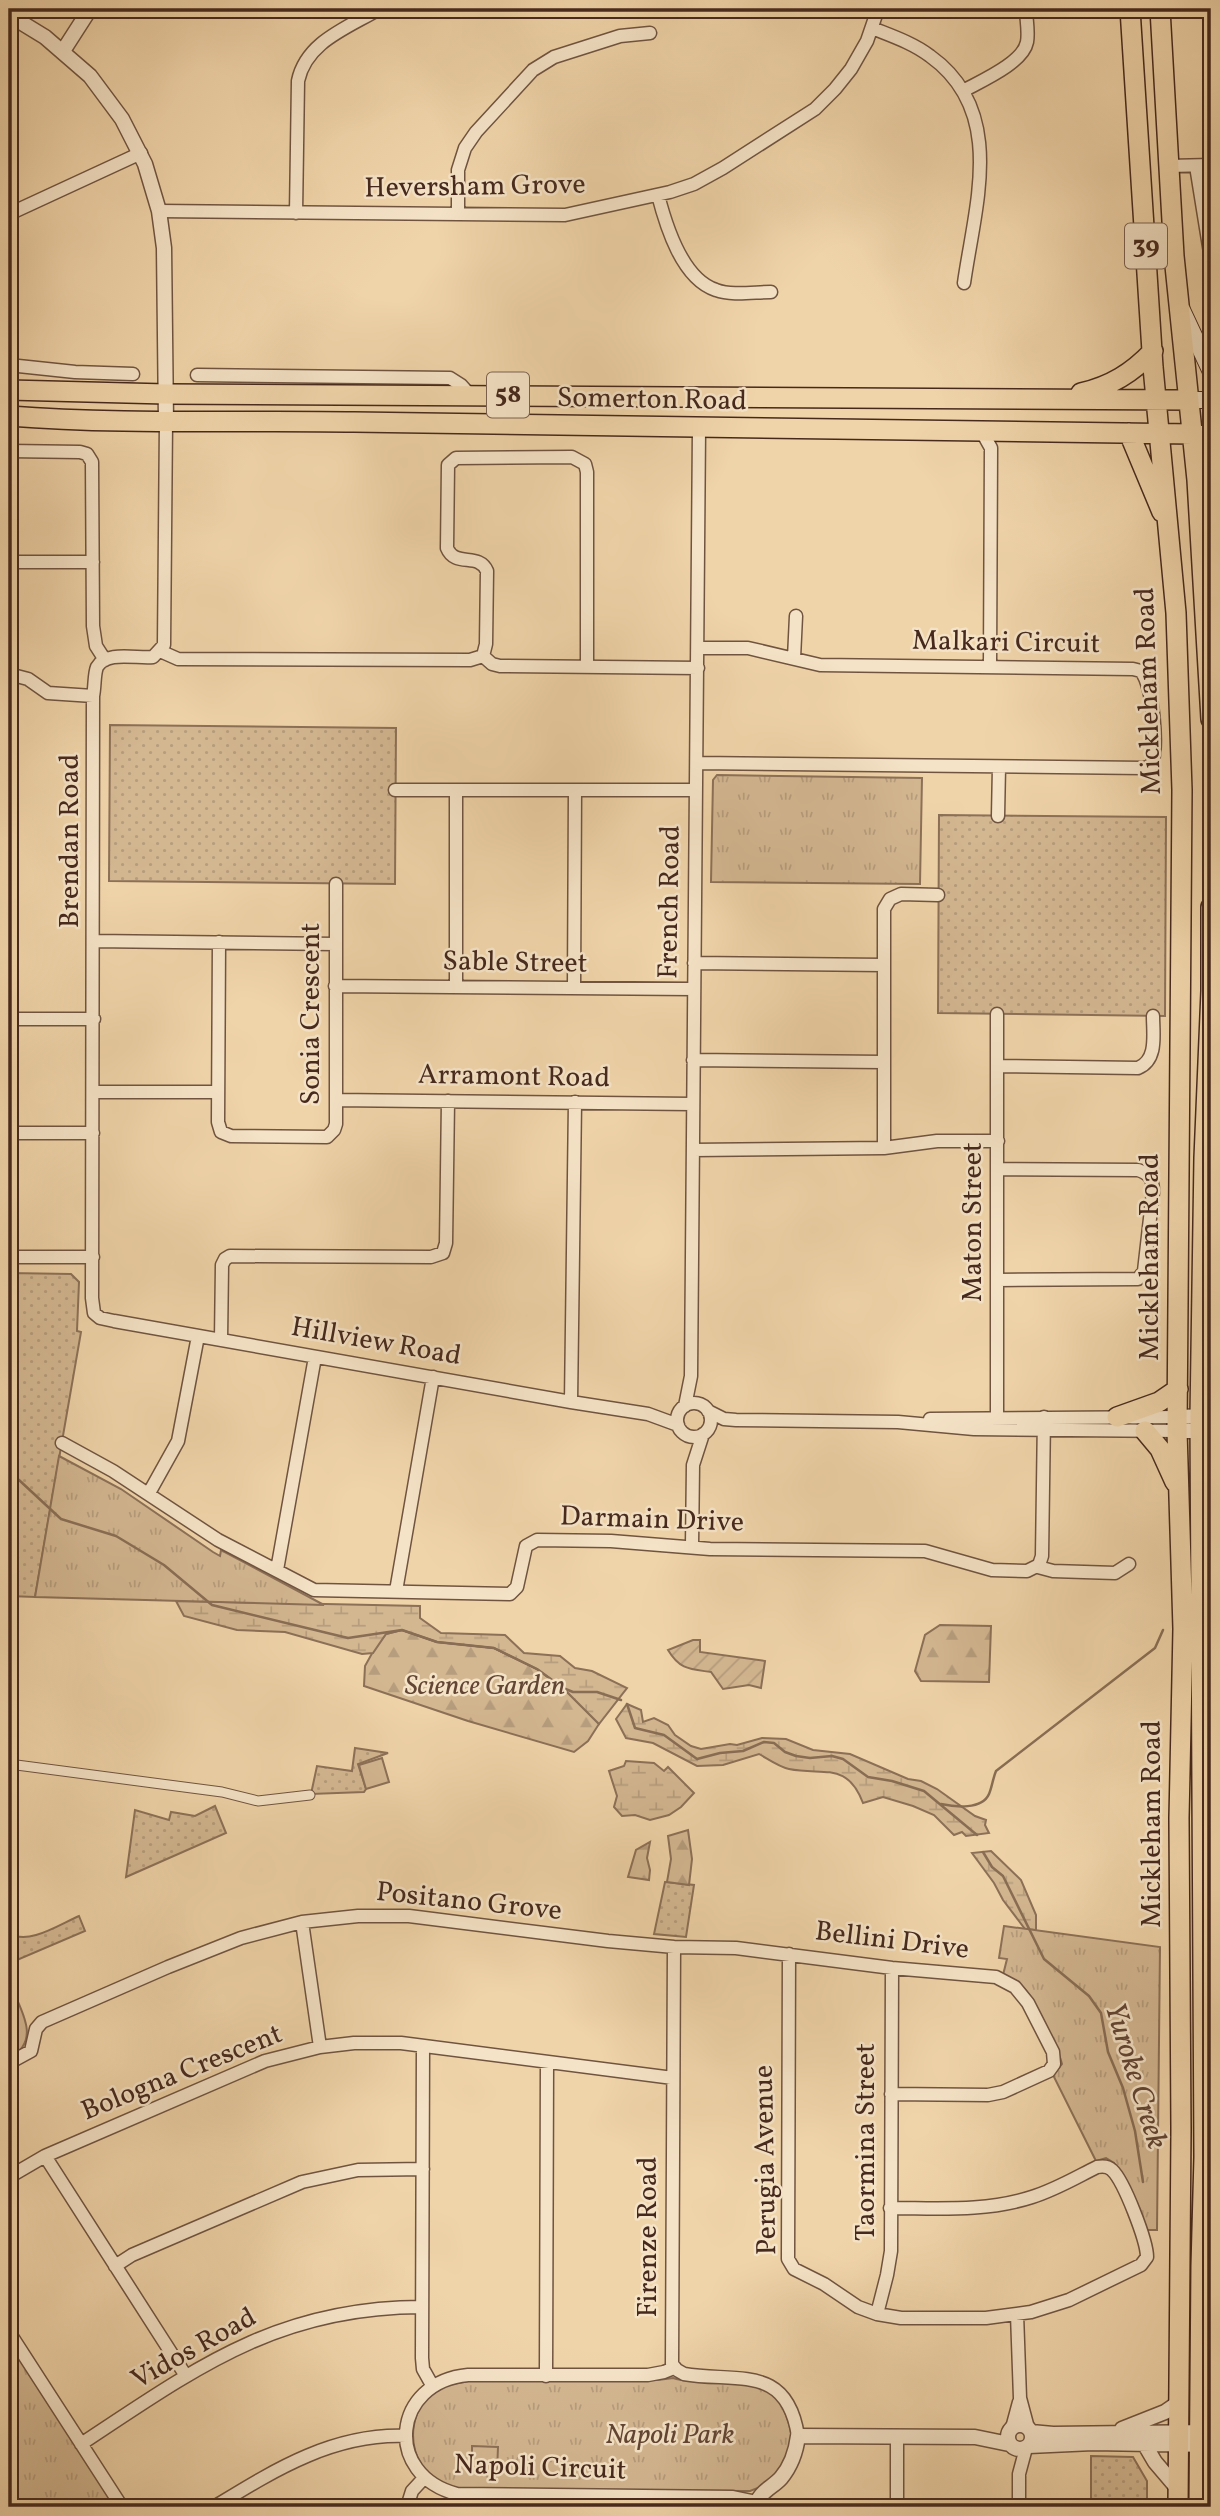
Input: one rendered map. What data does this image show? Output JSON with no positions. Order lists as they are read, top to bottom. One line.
{"streets":{"main road":["39","58","Somerton Road","Mickleham Road"],"street":["Heversham Grove","Malkari Circuit","Brendan Road","French Road","Sable Street","Sonia Crescent","Arramont Road","Maton Street","Hillview Road","Darmain Drive","Positano Grove","Bellini Drive","Bologna Crescent","Taormina Street","Perugia Avenue","Firenze Road","Vidos Road","Napoli Circuit"]},"crossings":[["Somerton Road","Mickleham Road"],["Somerton Road","French Road"],["Malkari Circuit","French Road"],["Brendan Road","Hillview Road"],["French Road","Sable Street"],["French Road","Arramont Road"],["French Road","Hillview Road"],["Sable Street","Sonia Crescent"],["Sonia Crescent","Arramont Road"],["Positano Grove","Bellini Drive"],["Positano Grove","Firenze Road"],["Bellini Drive","Taormina Street"],["Bellini Drive","Perugia Avenue"],["Bellini Drive","Firenze Road"],["Bologna Crescent","Firenze Road"],["Taormina Street","Perugia Avenue"]],"water":["Yuroke Creek"],"parks":["Science Garden","Napoli Park"]}
